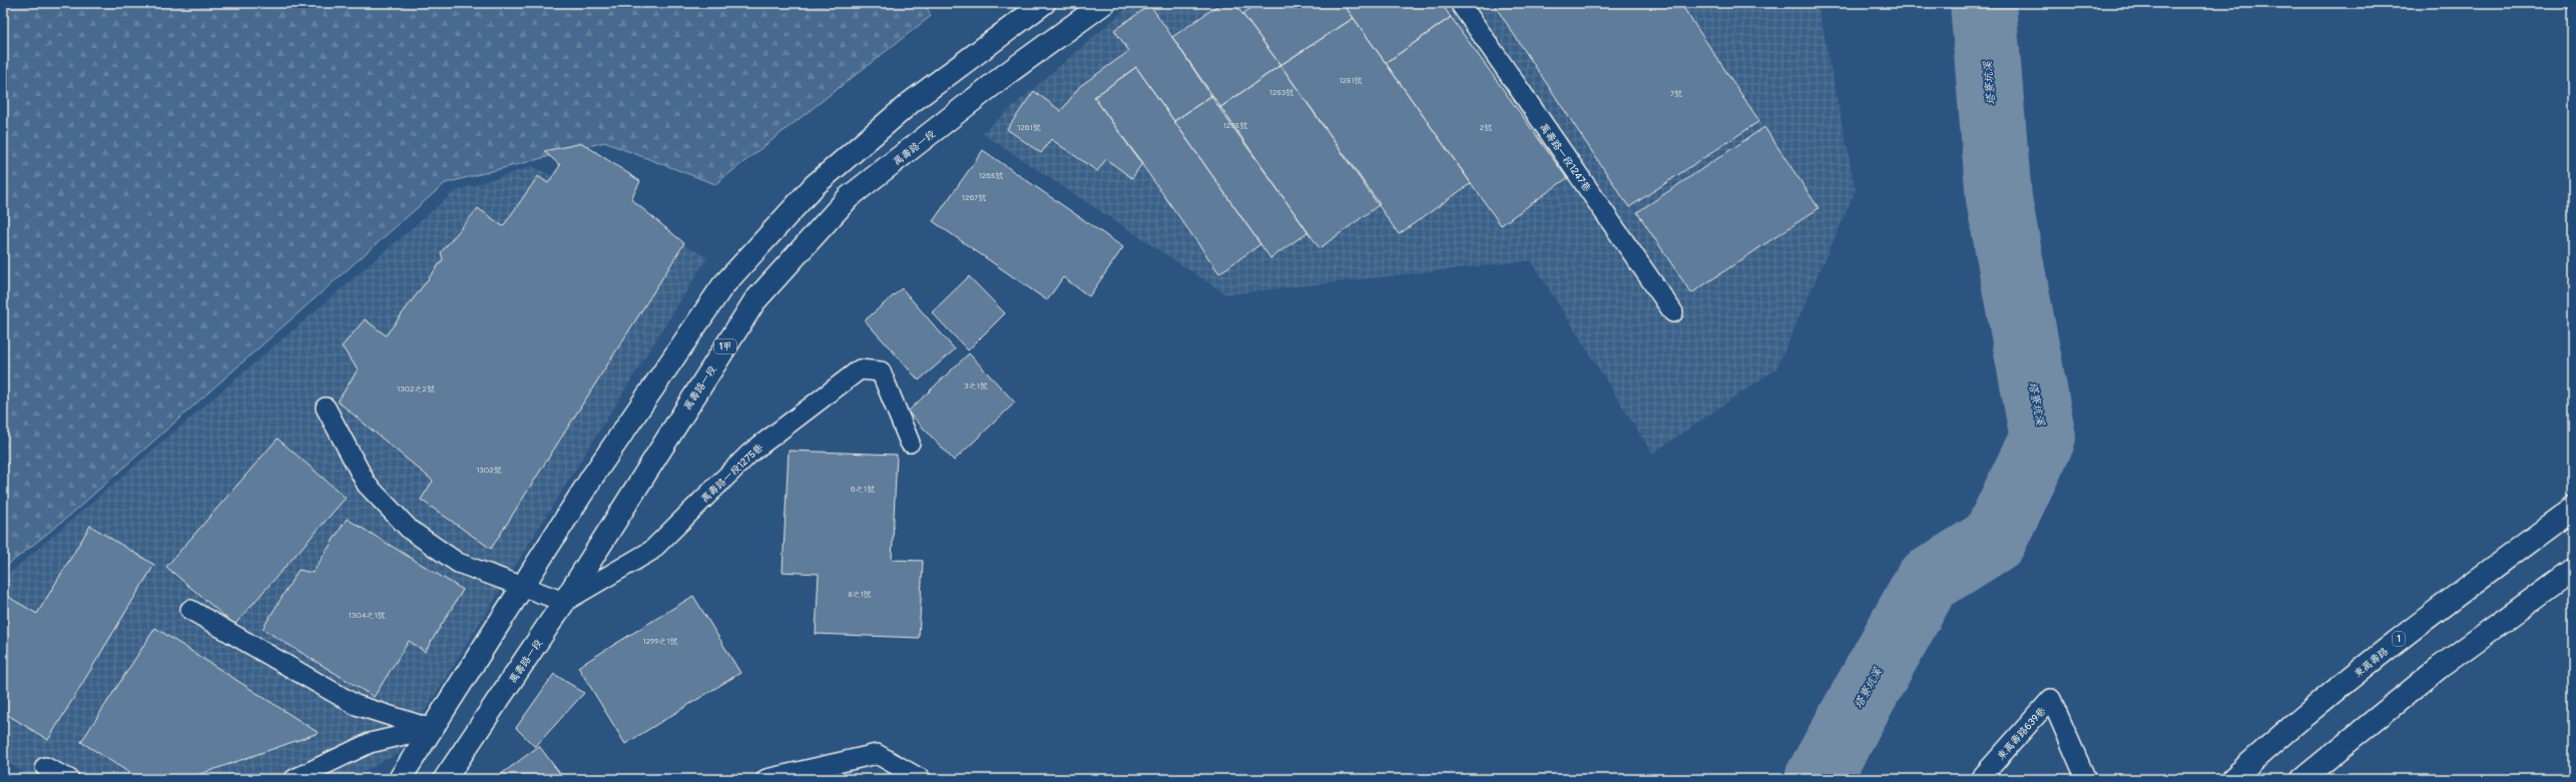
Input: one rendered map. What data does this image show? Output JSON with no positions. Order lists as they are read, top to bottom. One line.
{"streets":{"main road":["萬壽路一段","1甲","1","東萬壽路"],"lane":["萬壽路一段1247巷","萬壽路一段1275巷","東萬壽路639巷"]},"crossings":[["萬壽路一段","萬壽路一段1275巷"]],"water":["塔寮坑溪"],"house_numbers":["1251號","1253號","7號","1255號","1261號","2號","1265號","1267號","3之1號","1302之2號","1302號","6之1號","8之1號","1304之1號","1299之1號"]}
